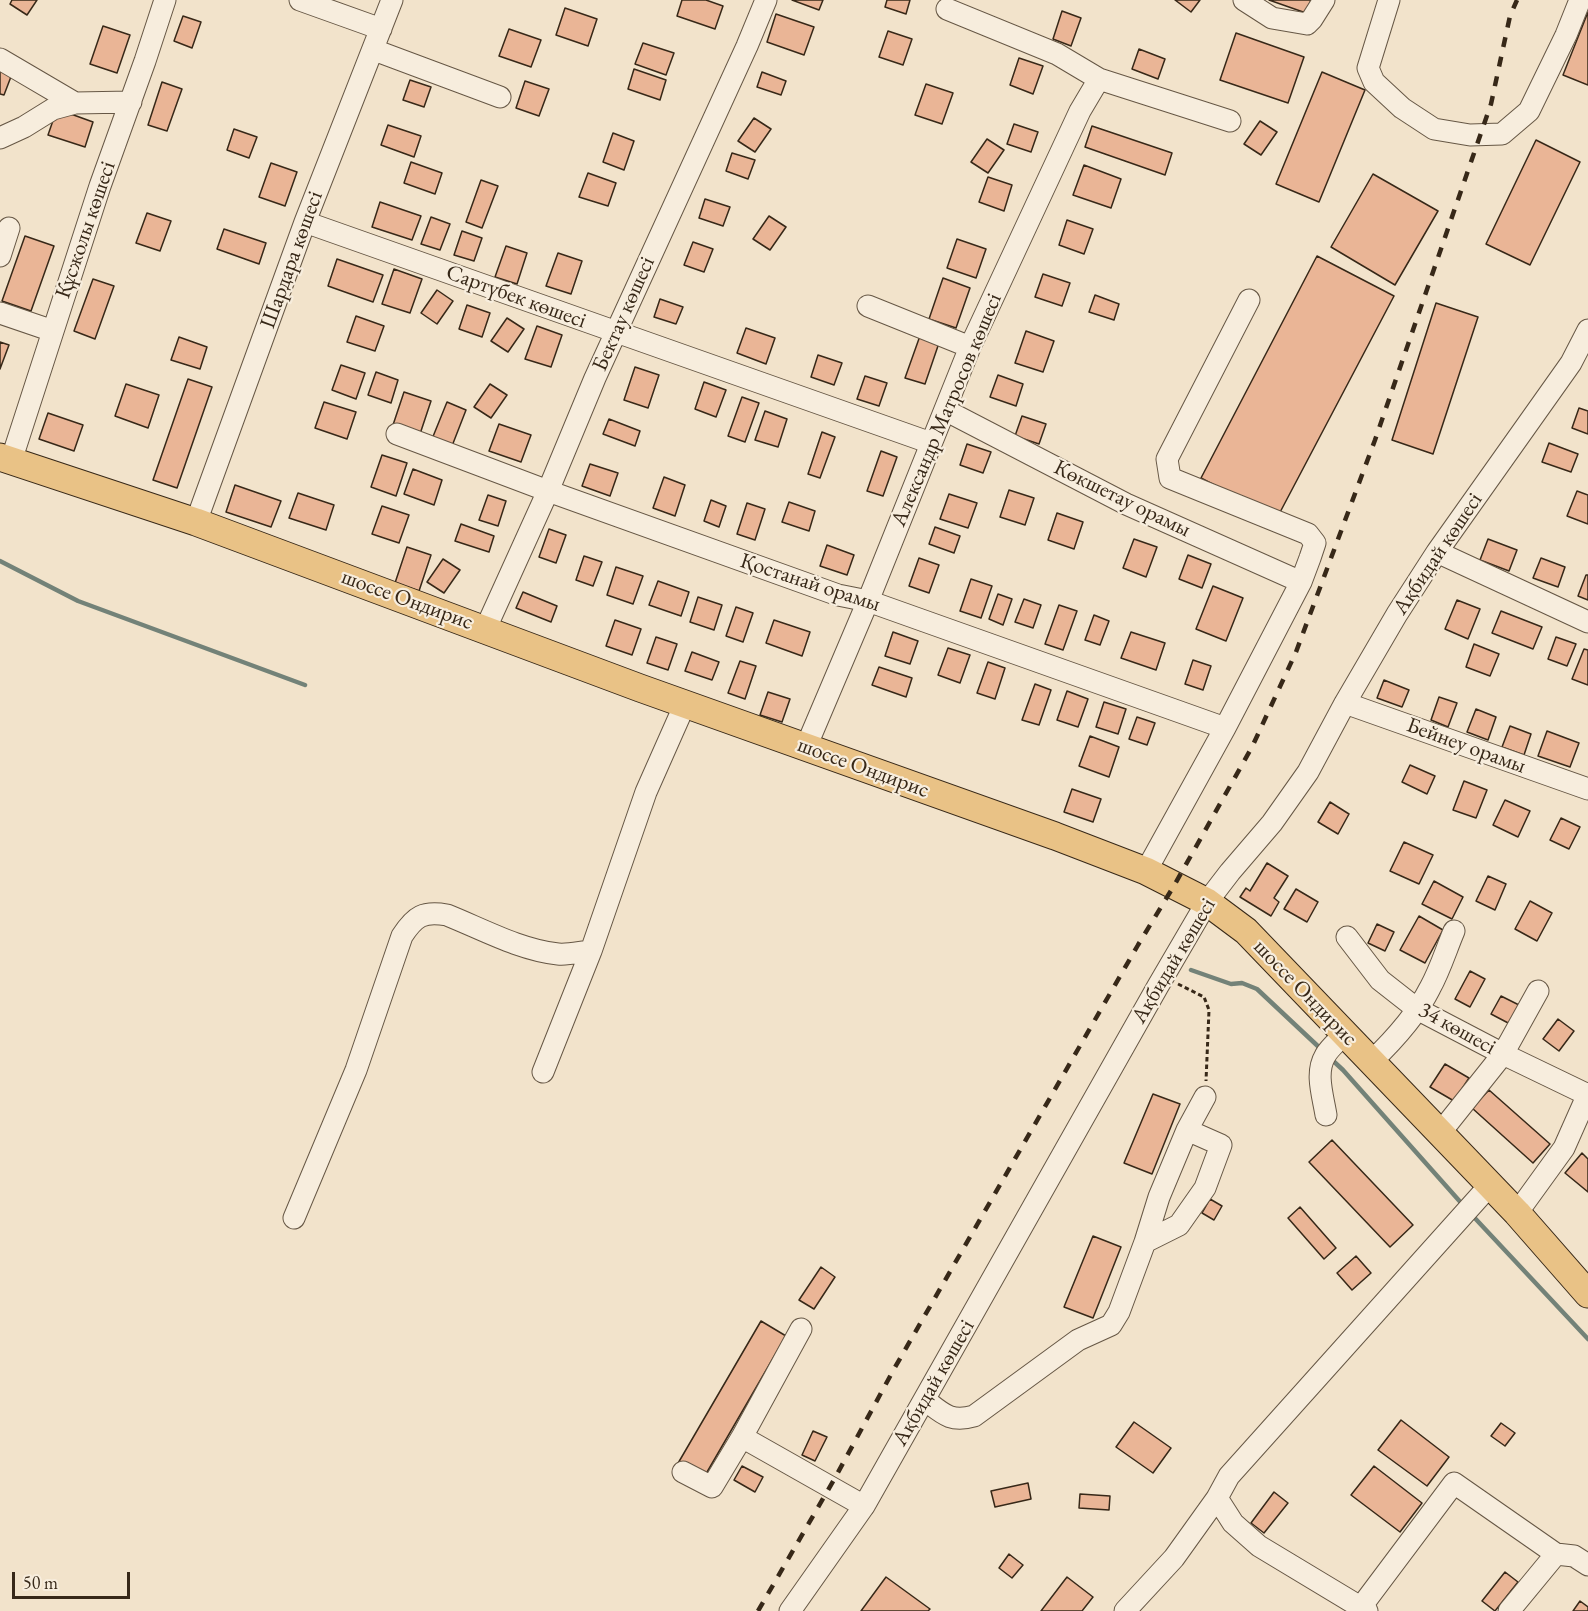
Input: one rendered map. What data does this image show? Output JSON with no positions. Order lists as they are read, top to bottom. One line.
{"streets":{"main road":["шоссе Ондирис"],"street":["Құсжолы көшесі","Шардара көшесі","Сартүбек көшесі","Бектау көшесі","Александр Матросов көшесі","Көкшетау орамы","Ақбидай көшесі","Қостанай орамы","Бейнеу орамы","34 көшесі"]},"crossings":[["Құсжолы көшесі","шоссе Ондирис"],["Шардара көшесі","Сартүбек көшесі"],["Шардара көшесі","шоссе Ондирис"],["Сартүбек көшесі","Бектау көшесі"],["Сартүбек көшесі","Александр Матросов көшесі"],["Бектау көшесі","Қостанай орамы"],["Бектау көшесі","шоссе Ондирис"],["Александр Матросов көшесі","Көкшетау орамы"],["Александр Матросов көшесі","Қостанай орамы"],["Александр Матросов көшесі","шоссе Ондирис"],["Ақбидай көшесі","шоссе Ондирис"],["Ақбидай көшесі","Бейнеу орамы"]],"scale_bar":"50 m"}
